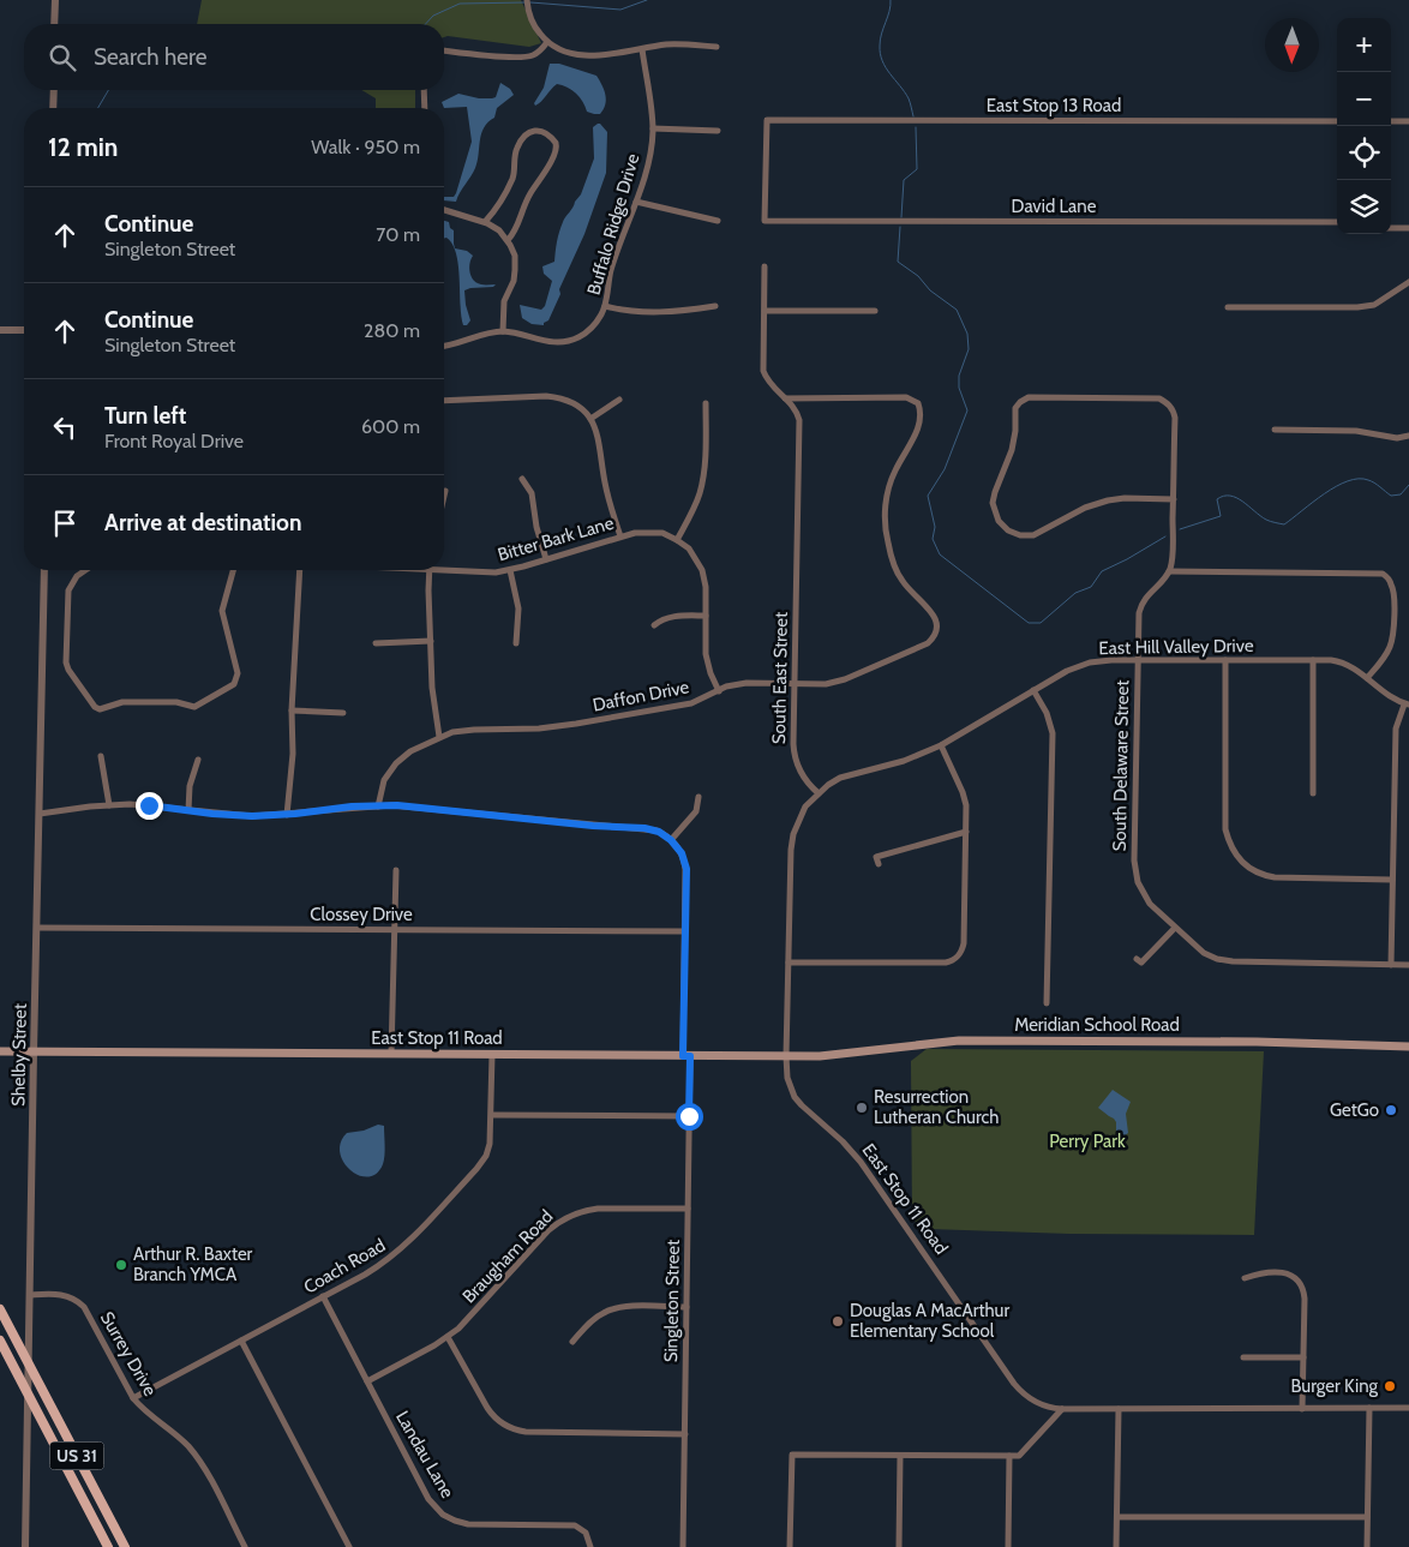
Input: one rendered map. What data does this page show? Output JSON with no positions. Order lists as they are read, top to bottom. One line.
{"streets":{"main road":["Meridian School Road","East Stop 11 Road","US 31"],"street":["East Stop 13 Road","David Lane","Buffalo Ridge Drive","Bitter Bark Lane","East Hill Valley Drive","South East Street","Daffon Drive","South Delaware Street","Clossey Drive","Shelby Street","Braugham Road","Coach Road","Singleton Street","Surrey Drive","Landau Lane"]},"crossings":[["East Stop 13 Road","David Lane"],["East Hill Valley Drive","South East Street"],["East Hill Valley Drive","South Delaware Street"],["South East Street","Daffon Drive"],["Clossey Drive","Shelby Street"],["Clossey Drive","Singleton Street"],["Meridian School Road","East Stop 11 Road"],["East Stop 11 Road","Shelby Street"],["East Stop 11 Road","Coach Road"],["East Stop 11 Road","Singleton Street"],["Shelby Street","Surrey Drive"],["Shelby Street","US 31"],["Braugham Road","Singleton Street"],["Braugham Road","Landau Lane"],["Coach Road","Surrey Drive"],["Coach Road","Landau Lane"]],"parks":["Perry Park"],"places":["Resurrection Lutheran Church","GetGo","Arthur R. Baxter Branch YMCA","Douglas A MacArthur Elementary School","Burger King"],"north":"bottom","page":{"map_buttons":["+","−"],"search":"Search here","heading":["12 min","Walk · 950 m"],"list":[["Continue","Singleton Street","70 m"],["Continue","Singleton Street","280 m"],["Turn left","Front Royal Drive","600 m"],"Arrive at destination"]}}
